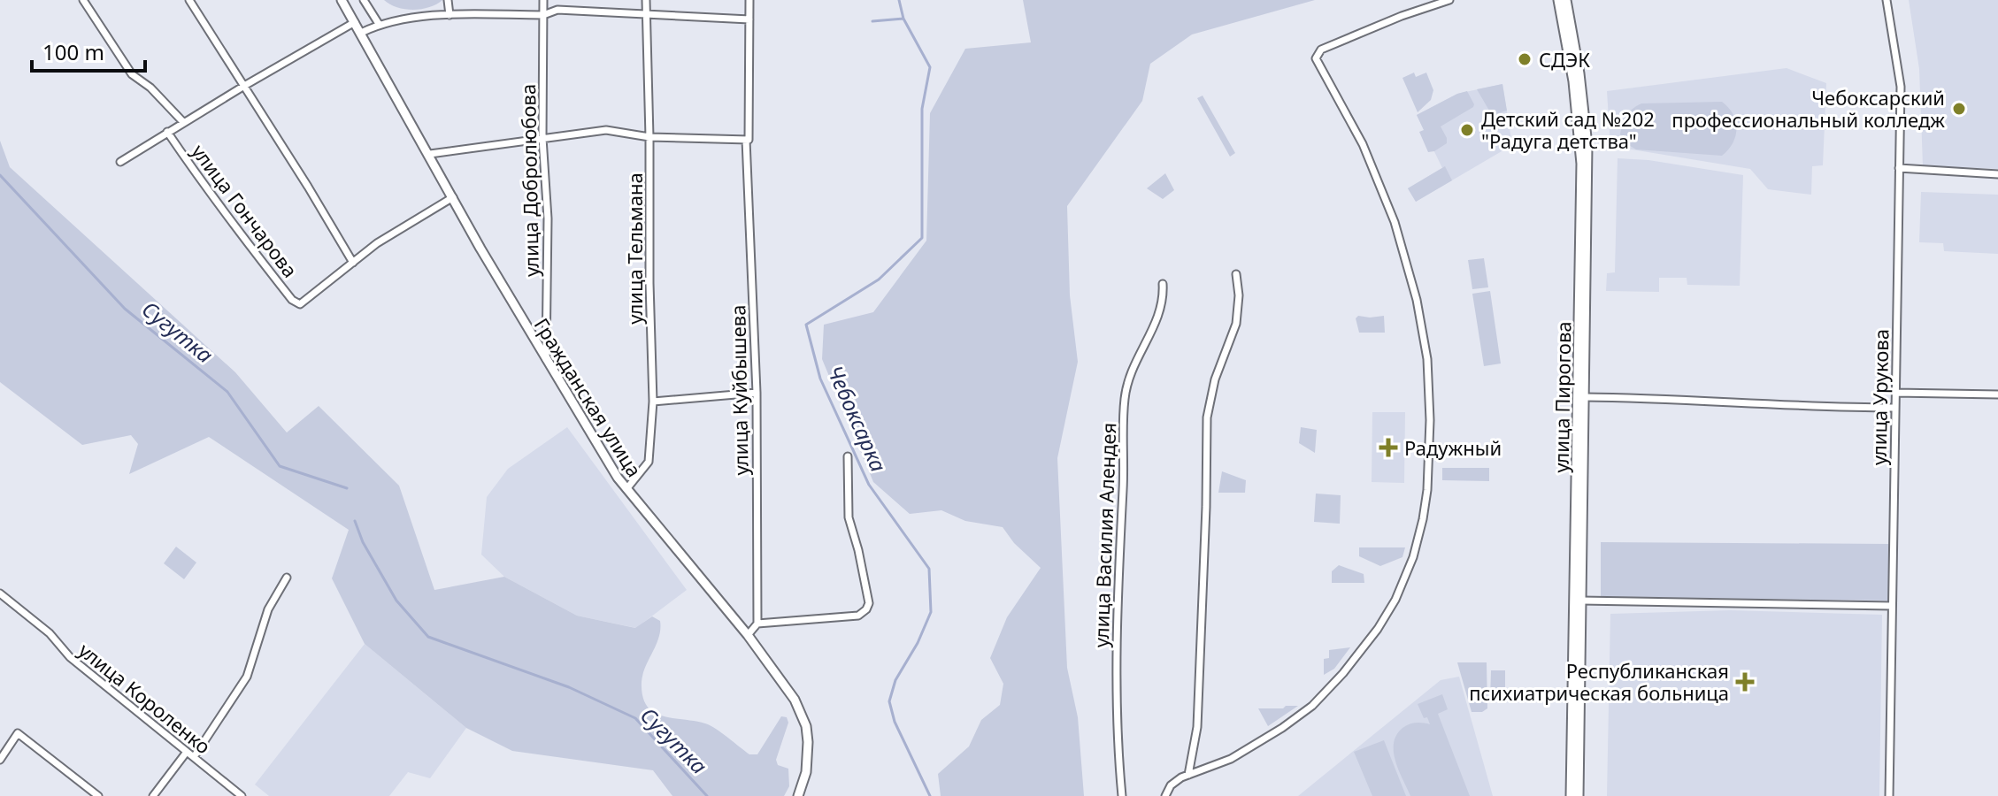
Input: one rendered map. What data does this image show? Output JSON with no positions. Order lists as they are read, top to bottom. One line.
{"streets":{"main road":["Гражданская улица","улица Пирогова"],"street":["улица Добролюбова","улица Гончарова","улица Тельмана","улица Куйбышева","улица Урукова","улица Василия Алендея","улица Короленко"]},"crossings":[["улица Добролюбова","Гражданская улица"],["улица Тельмана","Гражданская улица"]],"water":["Сугутка","Чебоксарка"],"places":{"other":["СДЭК","Чебоксарский профессиональный колледж","Детский сад №202 \"Радуга детства\""],"health":["Радужный","Республиканская психиатрическая больница"]},"scale_bar":"100 m"}
